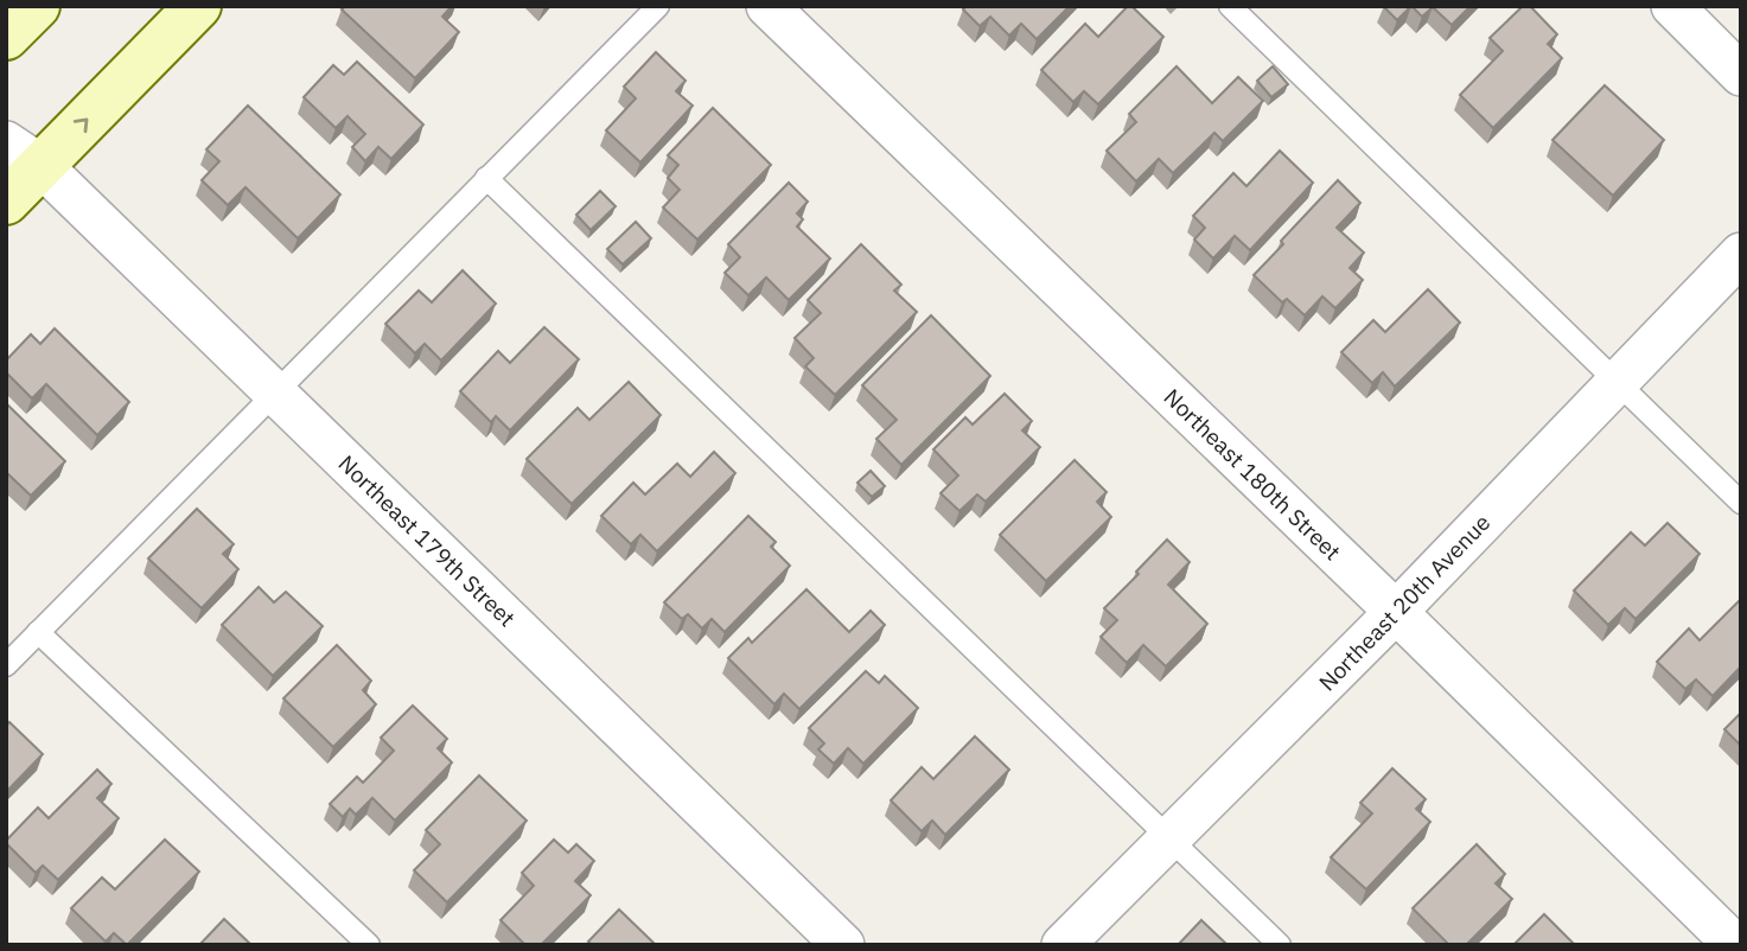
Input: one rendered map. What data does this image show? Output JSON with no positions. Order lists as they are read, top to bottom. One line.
{"streets":{"street":["Northeast 180th Street","Northeast 179th Street","Northeast 20th Avenue"]},"crossings":[["Northeast 180th Street","Northeast 20th Avenue"]]}
